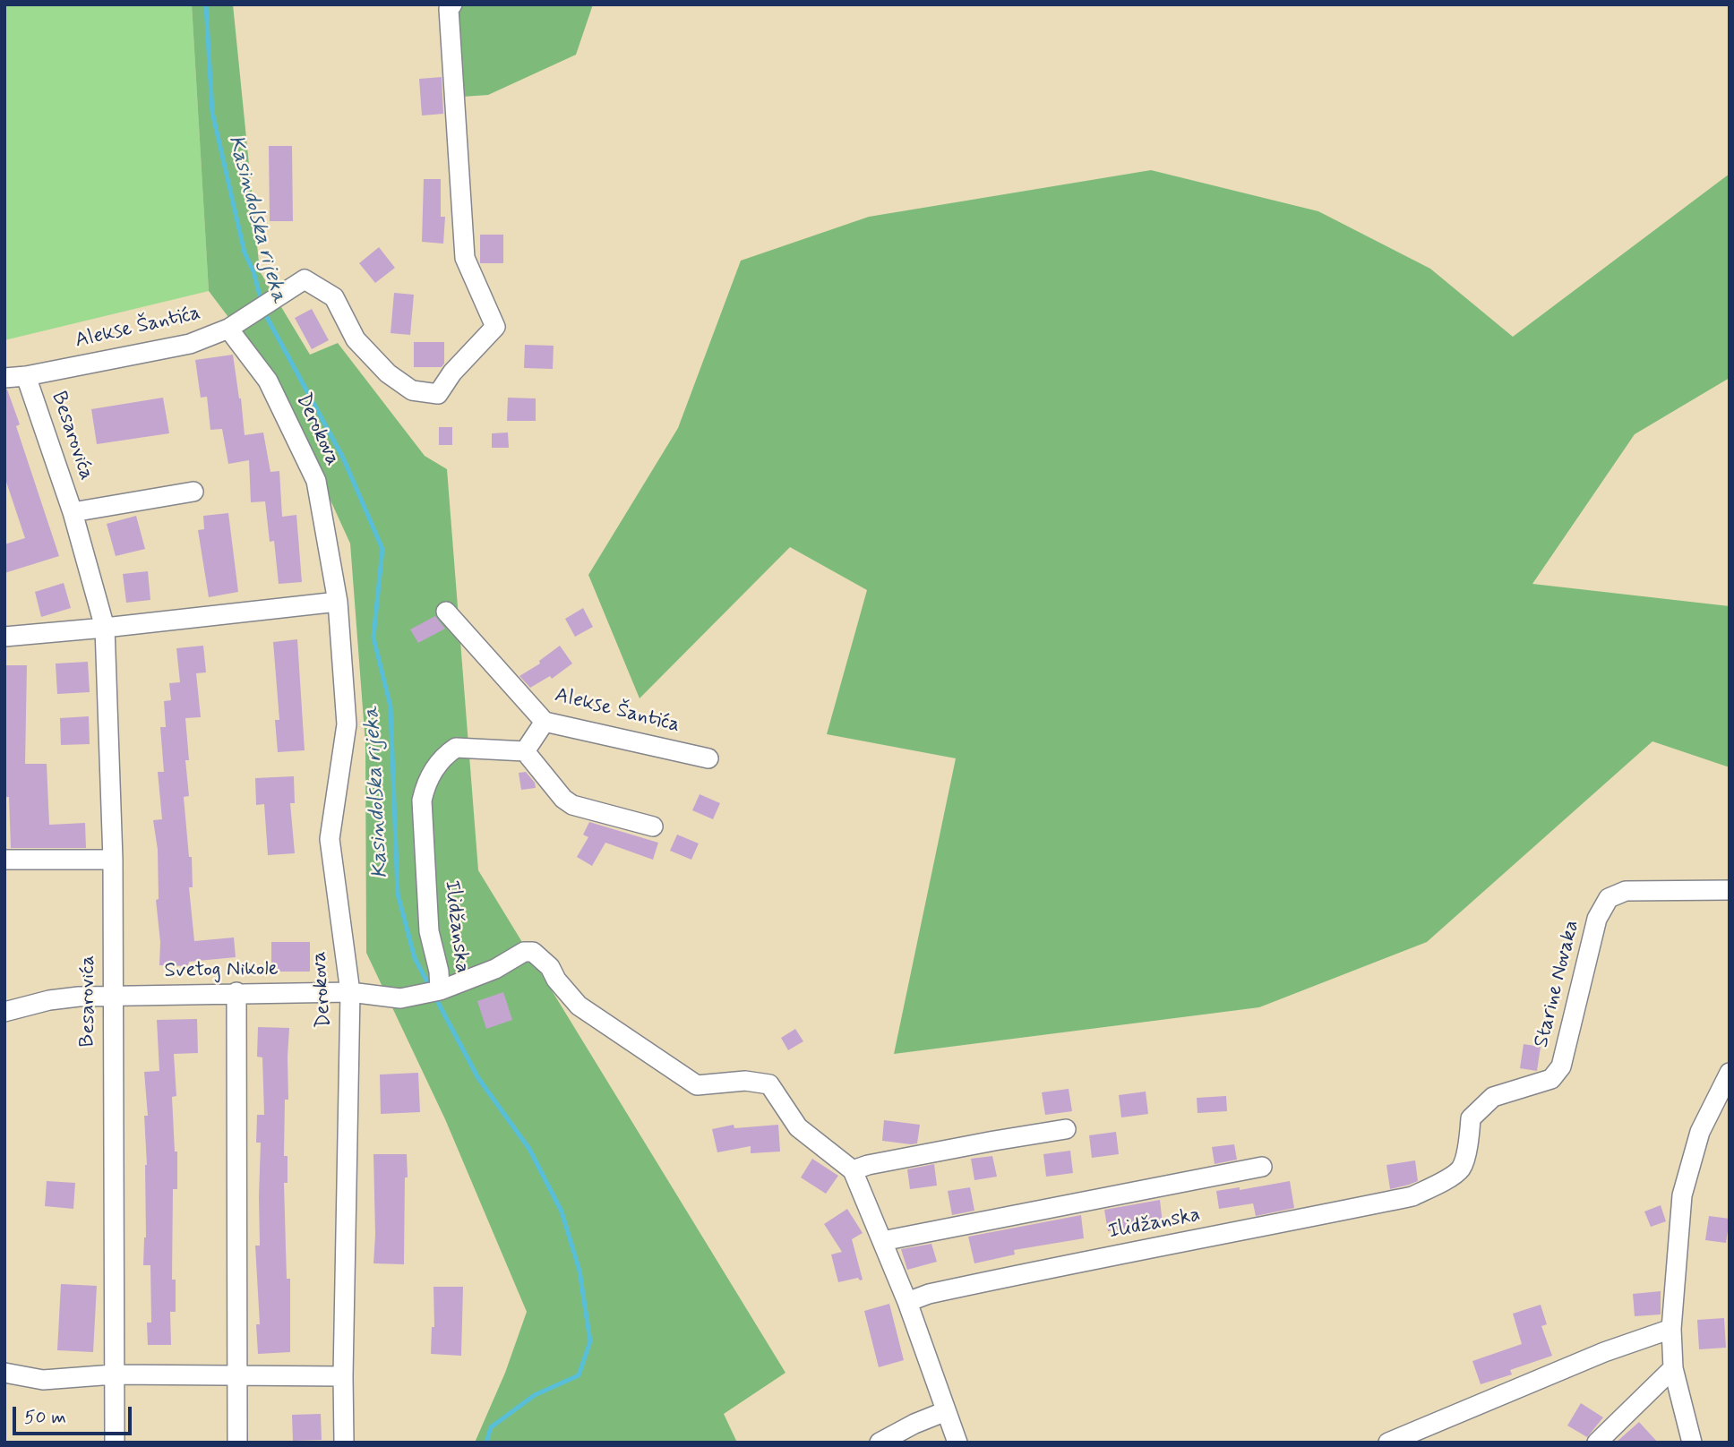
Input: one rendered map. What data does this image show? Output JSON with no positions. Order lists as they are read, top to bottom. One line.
{"streets":{"street":["Alekse Šantića","Derokova","Besarovića","Ilidžanska","Svetog Nikole","Starine Novaka"]},"crossings":[["Alekse Šantića","Derokova"],["Alekse Šantića","Besarovića"],["Derokova","Svetog Nikole"],["Besarovića","Svetog Nikole"],["Ilidžanska","Svetog Nikole"],["Ilidžanska","Starine Novaka"]],"water":["Kasindolska rijeka"],"scale_bar":"50 m"}
